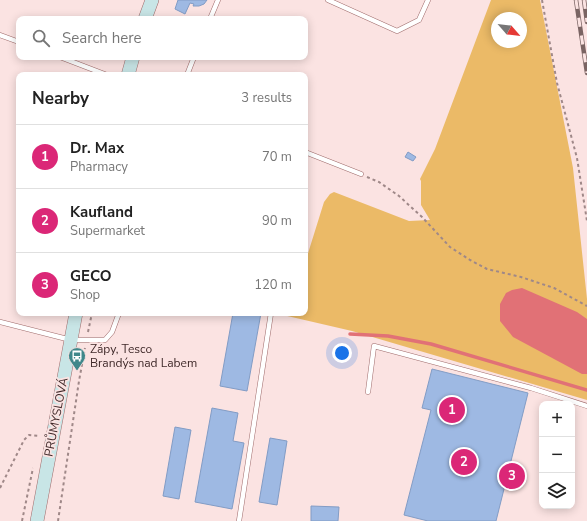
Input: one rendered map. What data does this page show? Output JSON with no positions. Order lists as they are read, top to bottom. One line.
{"streets":{"main road":["PRŮMYSLOVÁ"]},"places":{"bus stop":["Zápy, Tesco Brandýs nad Labem"]},"north":"bottom right","page":{"search":"Search here","heading":["Nearby","3 results"],"list":[{"mark":"1","name":"Dr. Max","note":"Pharmacy","value":"70 m"},{"mark":"2","name":"Kaufland","note":"Supermarket","value":"90 m"},{"mark":"3","name":"GECO","note":"Shop","value":"120 m"}],"pins":["1","2","3"],"map_buttons":["+","−"]}}
